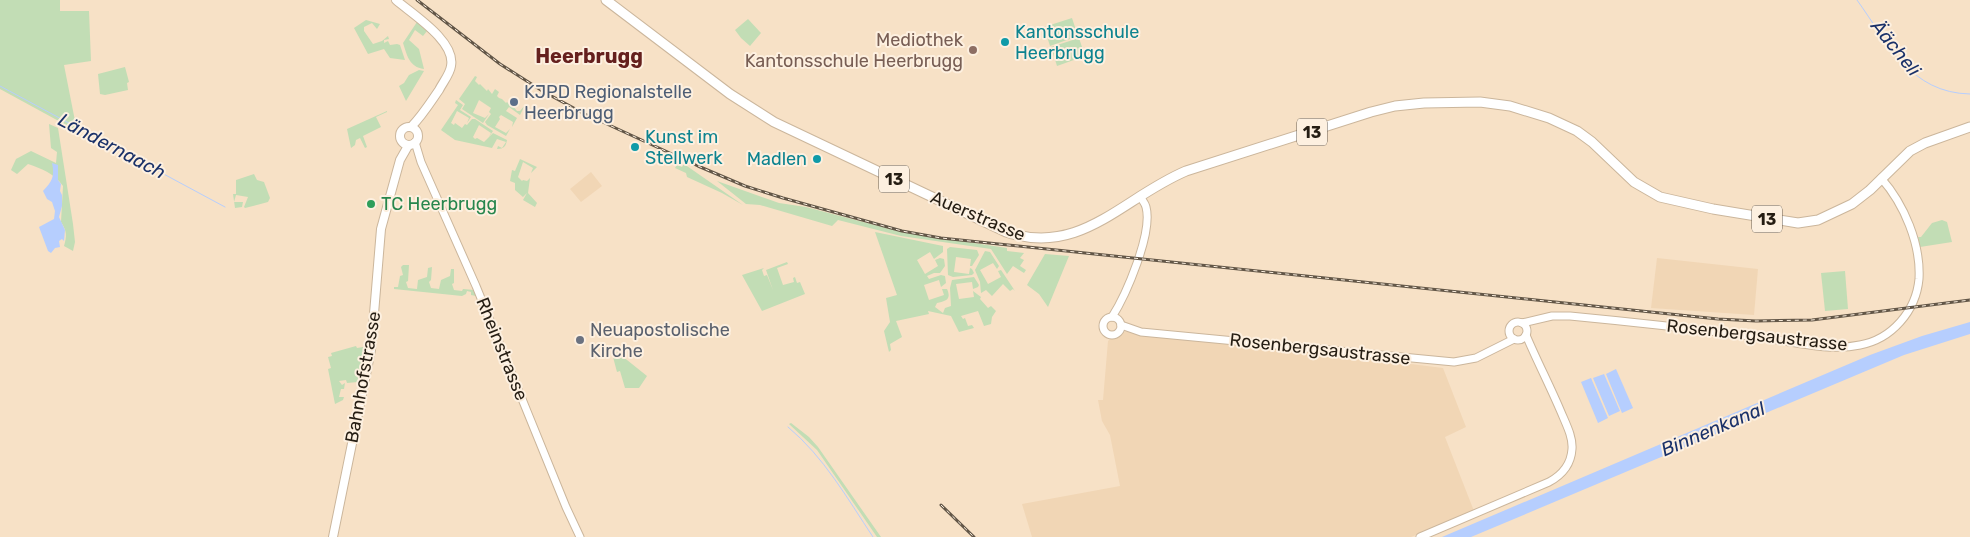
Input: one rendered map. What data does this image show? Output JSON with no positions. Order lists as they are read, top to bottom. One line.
{"streets":{"main road":["13","Auerstrasse","Bahnhofstrasse"],"street":["Rosenbergsaustrasse","Rheinstrasse"]},"crossings":[["13","Auerstrasse"],["13","Rosenbergsaustrasse"],["Auerstrasse","Rosenbergsaustrasse"],["Rheinstrasse","Bahnhofstrasse"]],"districts":["Heerbrugg"],"water":["Äächeli","Ländernaach","Binnenkanal"],"places":["Kantonsschule Heerbrugg","Mediothek Kantonsschule Heerbrugg","KJPD Regionalstelle Heerbrugg","Kunst im Stellwerk","Madlen","TC Heerbrugg","Neuapostolische Kirche"]}
